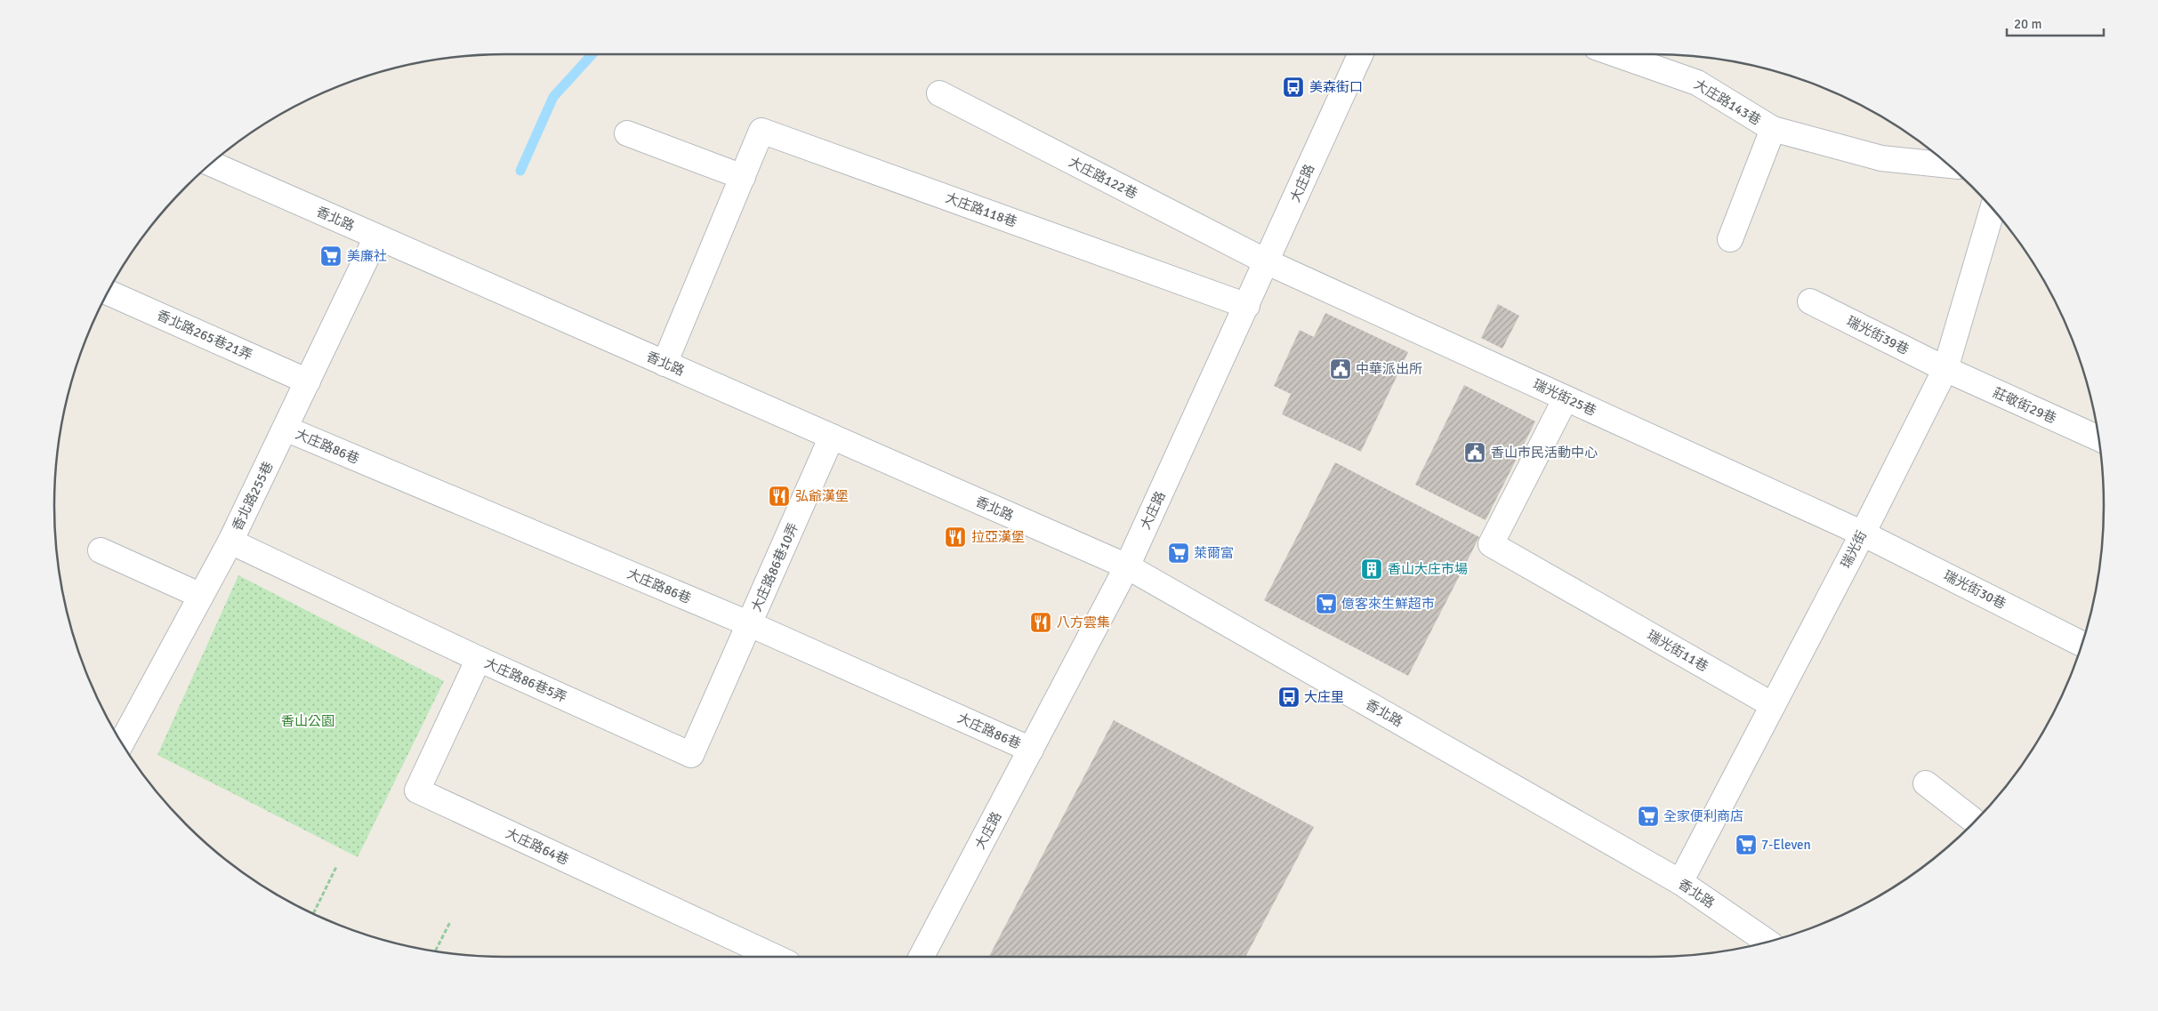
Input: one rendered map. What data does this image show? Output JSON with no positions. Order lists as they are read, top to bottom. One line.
{"streets":{"street":["大庄路143巷","大庄路122巷","大庄路","大庄路118巷","香北路","香北路265巷21弄","瑞光街39巷","瑞光街25巷","莊敬街29巷","大庄路86巷","香北路255巷","瑞光街","大庄路86巷10弄","瑞光街30巷","瑞光街11巷","大庄路86巷5弄","大庄路64巷"]},"crossings":[["大庄路122巷","大庄路"],["大庄路122巷","瑞光街25巷"],["大庄路","大庄路118巷"],["大庄路","香北路"],["大庄路","瑞光街25巷"],["大庄路","大庄路86巷"],["大庄路118巷","香北路"],["香北路","香北路255巷"],["香北路","瑞光街"],["香北路","大庄路86巷10弄"],["香北路265巷21弄","香北路255巷"],["瑞光街39巷","莊敬街29巷"],["瑞光街39巷","瑞光街"],["瑞光街25巷","瑞光街"],["瑞光街25巷","瑞光街30巷"],["瑞光街25巷","瑞光街11巷"],["莊敬街29巷","瑞光街"],["大庄路86巷","香北路255巷"],["大庄路86巷","大庄路86巷10弄"],["大庄路86巷","大庄路86巷5弄"],["香北路255巷","大庄路86巷5弄"],["瑞光街","瑞光街30巷"],["瑞光街","瑞光街11巷"],["大庄路86巷10弄","大庄路86巷5弄"],["大庄路86巷5弄","大庄路64巷"]],"parks":["香山公園"],"places":{"bus stop":["美森街口","大庄里"],"supermarket":["美廉社","萊爾富","億客來生鮮超市","全家便利商店","7-Eleven"],"public building":["中華派出所","香山市民活動中心"],"restaurant":["弘爺漢堡","拉亞漢堡","八方雲集"],"building":["香山大庄市場"]},"scale_bar":"20 m"}
